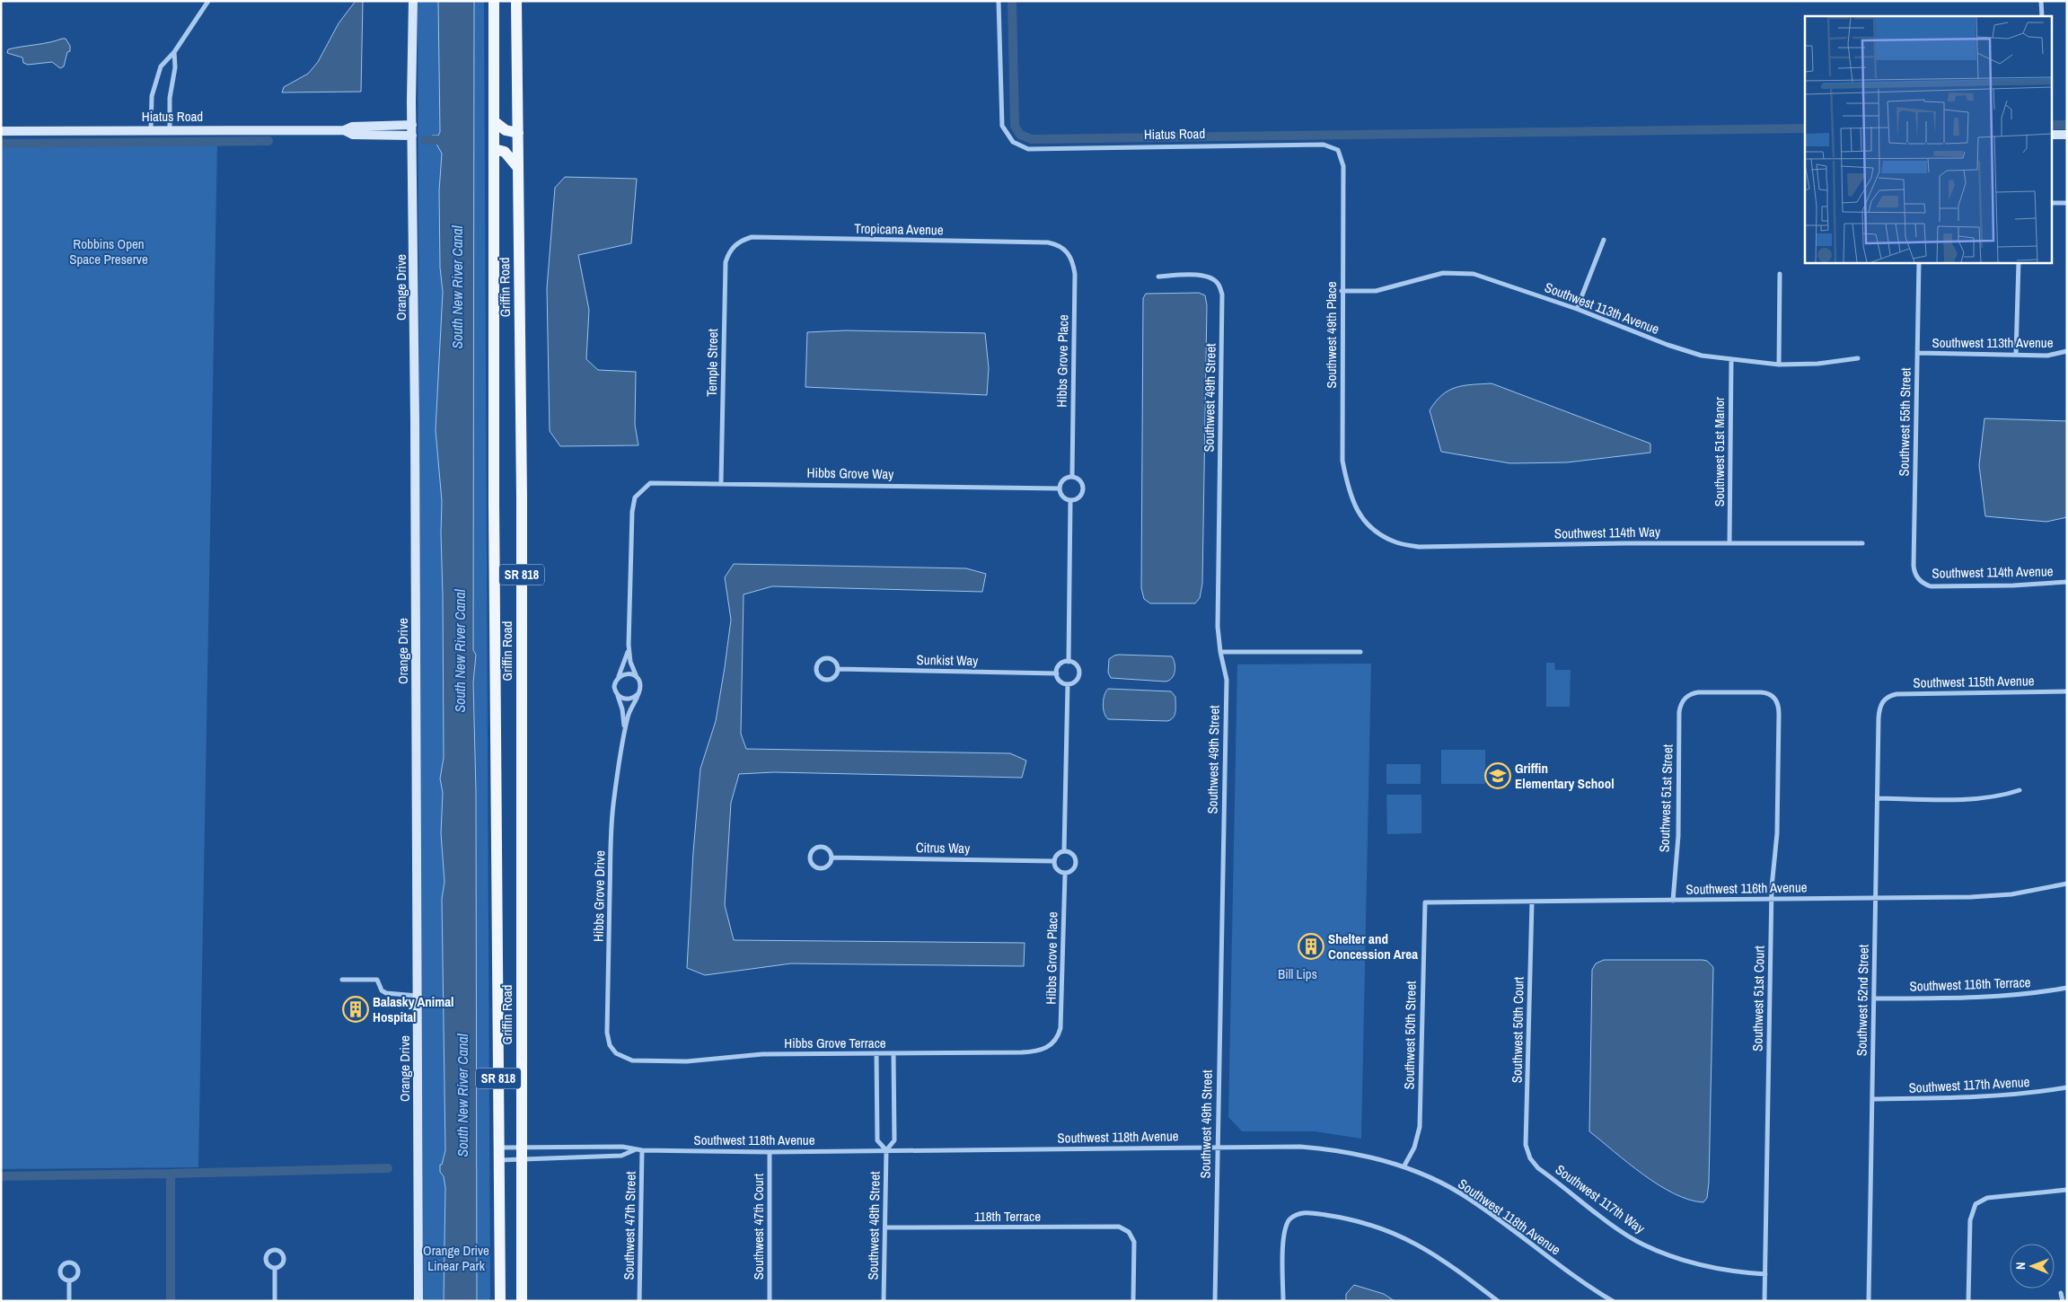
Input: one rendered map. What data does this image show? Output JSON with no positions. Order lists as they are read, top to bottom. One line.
{"streets":{"main road":["Griffin Road","SR 818"],"street":["Hiatus Road","Tropicana Avenue","Orange Drive","Southwest 113th Avenue","Southwest 49th Place","Hibbs Grove Place","Temple Street","Southwest 49th Street","Southwest 55th Street","Southwest 51st Manor","Hibbs Grove Way","Southwest 114th Way","Southwest 114th Avenue","Sunkist Way","Southwest 115th Avenue","Southwest 51st Street","Citrus Way","Southwest 116th Avenue","Hibbs Grove Drive","Southwest 116th Terrace","Southwest 51st Court","Southwest 52nd Street","Southwest 50th Court","Southwest 50th Street","Hibbs Grove Terrace","Southwest 117th Avenue","Southwest 118th Avenue","Southwest 117th Way","118th Terrace","Southwest 47th Street","Southwest 48th Street","Southwest 47th Court"]},"crossings":[["Hiatus Road","Orange Drive"],["Hiatus Road","Southwest 49th Place"],["Tropicana Avenue","Hibbs Grove Place"],["Tropicana Avenue","Temple Street"],["Griffin Road","Southwest 118th Avenue"],["Southwest 113th Avenue","Southwest 49th Place"],["Southwest 113th Avenue","Southwest 55th Street"],["Southwest 113th Avenue","Southwest 51st Manor"],["Southwest 49th Place","Southwest 114th Way"],["Hibbs Grove Place","Hibbs Grove Way"],["Hibbs Grove Place","Citrus Way"],["Hibbs Grove Place","Hibbs Grove Terrace"],["Temple Street","Hibbs Grove Way"],["Southwest 49th Street","Southwest 118th Avenue"],["Southwest 55th Street","Southwest 114th Avenue"],["Southwest 51st Manor","Southwest 114th Way"],["Southwest 115th Avenue","Southwest 52nd Street"],["Southwest 51st Street","Southwest 116th Avenue"],["Southwest 51st Street","Southwest 51st Court"],["Southwest 116th Avenue","Southwest 51st Court"],["Southwest 116th Avenue","Southwest 52nd Street"],["Southwest 116th Avenue","Southwest 50th Court"],["Southwest 116th Avenue","Southwest 50th Street"],["Hibbs Grove Drive","Hibbs Grove Terrace"],["Southwest 116th Terrace","Southwest 52nd Street"],["Southwest 51st Court","Southwest 117th Way"],["Southwest 52nd Street","Southwest 117th Avenue"],["Southwest 50th Court","Southwest 117th Way"],["Southwest 50th Street","Southwest 118th Avenue"],["Hibbs Grove Terrace","Southwest 48th Street"],["Southwest 118th Avenue","Southwest 47th Street"],["Southwest 118th Avenue","Southwest 48th Street"],["Southwest 118th Avenue","Southwest 47th Court"],["118th Terrace","Southwest 48th Street"]],"water":["South New River Canal"],"parks":["Robbins Open Space Preserve","Bill Lips","Orange Drive Linear Park"],"places":{"school or university":["Griffin Elementary School"],"building":["Shelter and Concession Area","Balasky Animal Hospital"]},"north":"left"}
